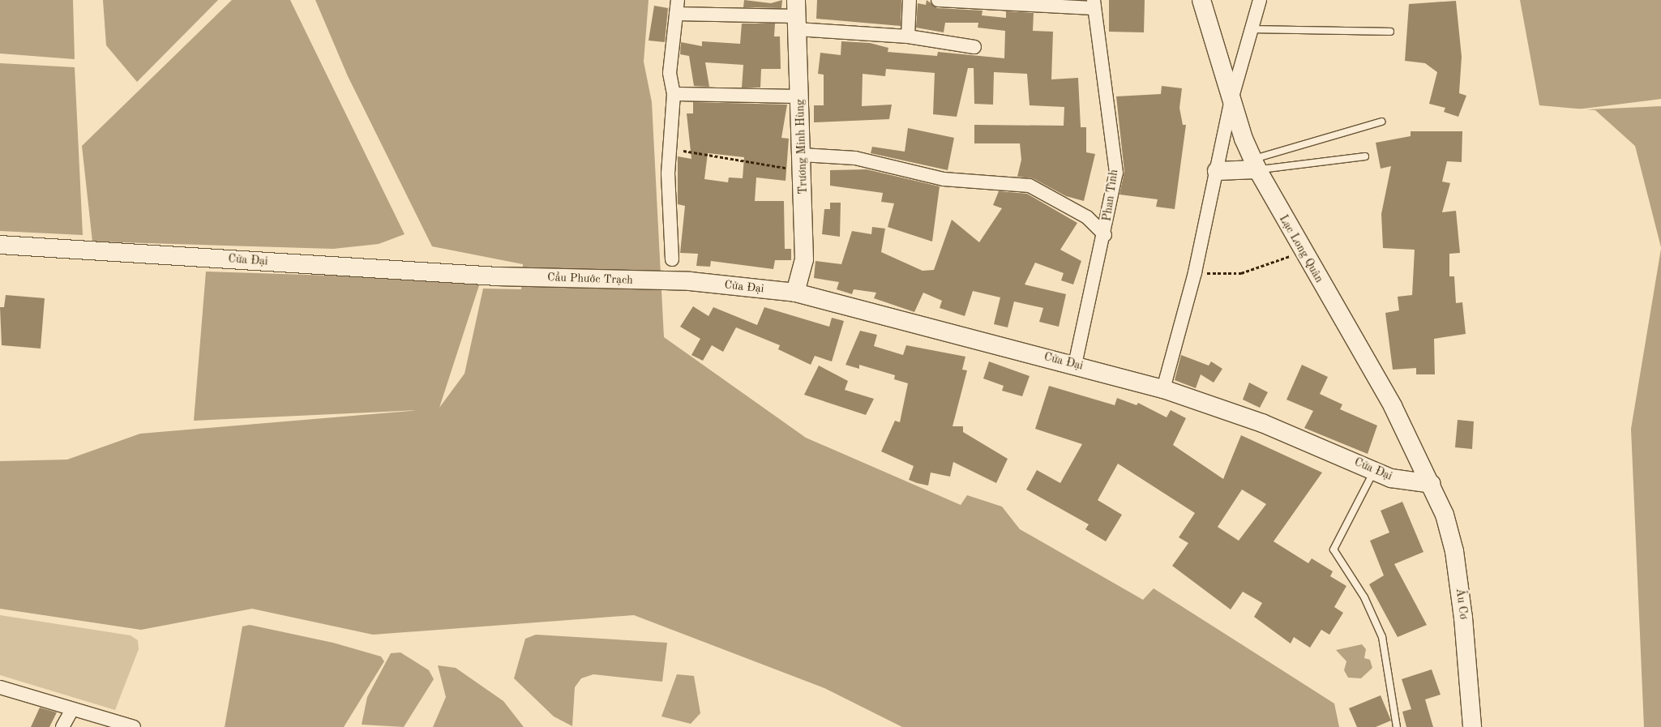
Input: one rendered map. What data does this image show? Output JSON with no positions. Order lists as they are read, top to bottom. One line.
{"streets":{"street":["Trương Minh Hùng","Phan Tình","Lạc Long Quân","Cửa Đại","Cầu Phước Trạch","Âu Cơ"]},"crossings":[["Trương Minh Hùng","Cửa Đại"],["Phan Tình","Cửa Đại"],["Lạc Long Quân","Cửa Đại"],["Lạc Long Quân","Âu Cơ"],["Cửa Đại","Cầu Phước Trạch"],["Cửa Đại","Âu Cơ"]]}
